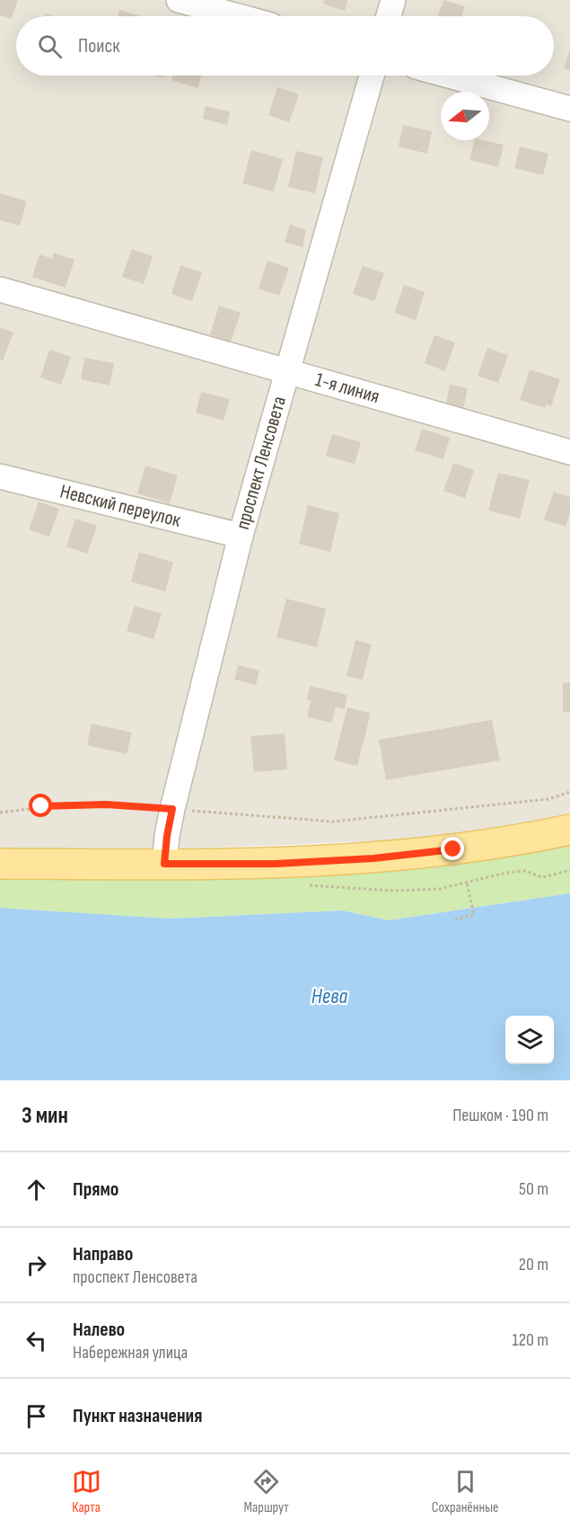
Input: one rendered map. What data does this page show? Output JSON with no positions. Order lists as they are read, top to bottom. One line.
{"streets":{"street":["1-я линия","проспект Ленсовета","Невский переулок"]},"crossings":[["1-я линия","проспект Ленсовета"],["проспект Ленсовета","Невский переулок"]],"water":["Нева"],"north":"left","page":{"search":"Поиск","heading":["3 мин","Пешком · 190 m"],"list":[["Прямо","50 m"],["Направо","проспект Ленсовета","20 m"],["Налево","Набережная улица","120 m"],"Пункт назначения"],"nav":["Карта","Маршрут","Сохранённые"]}}
